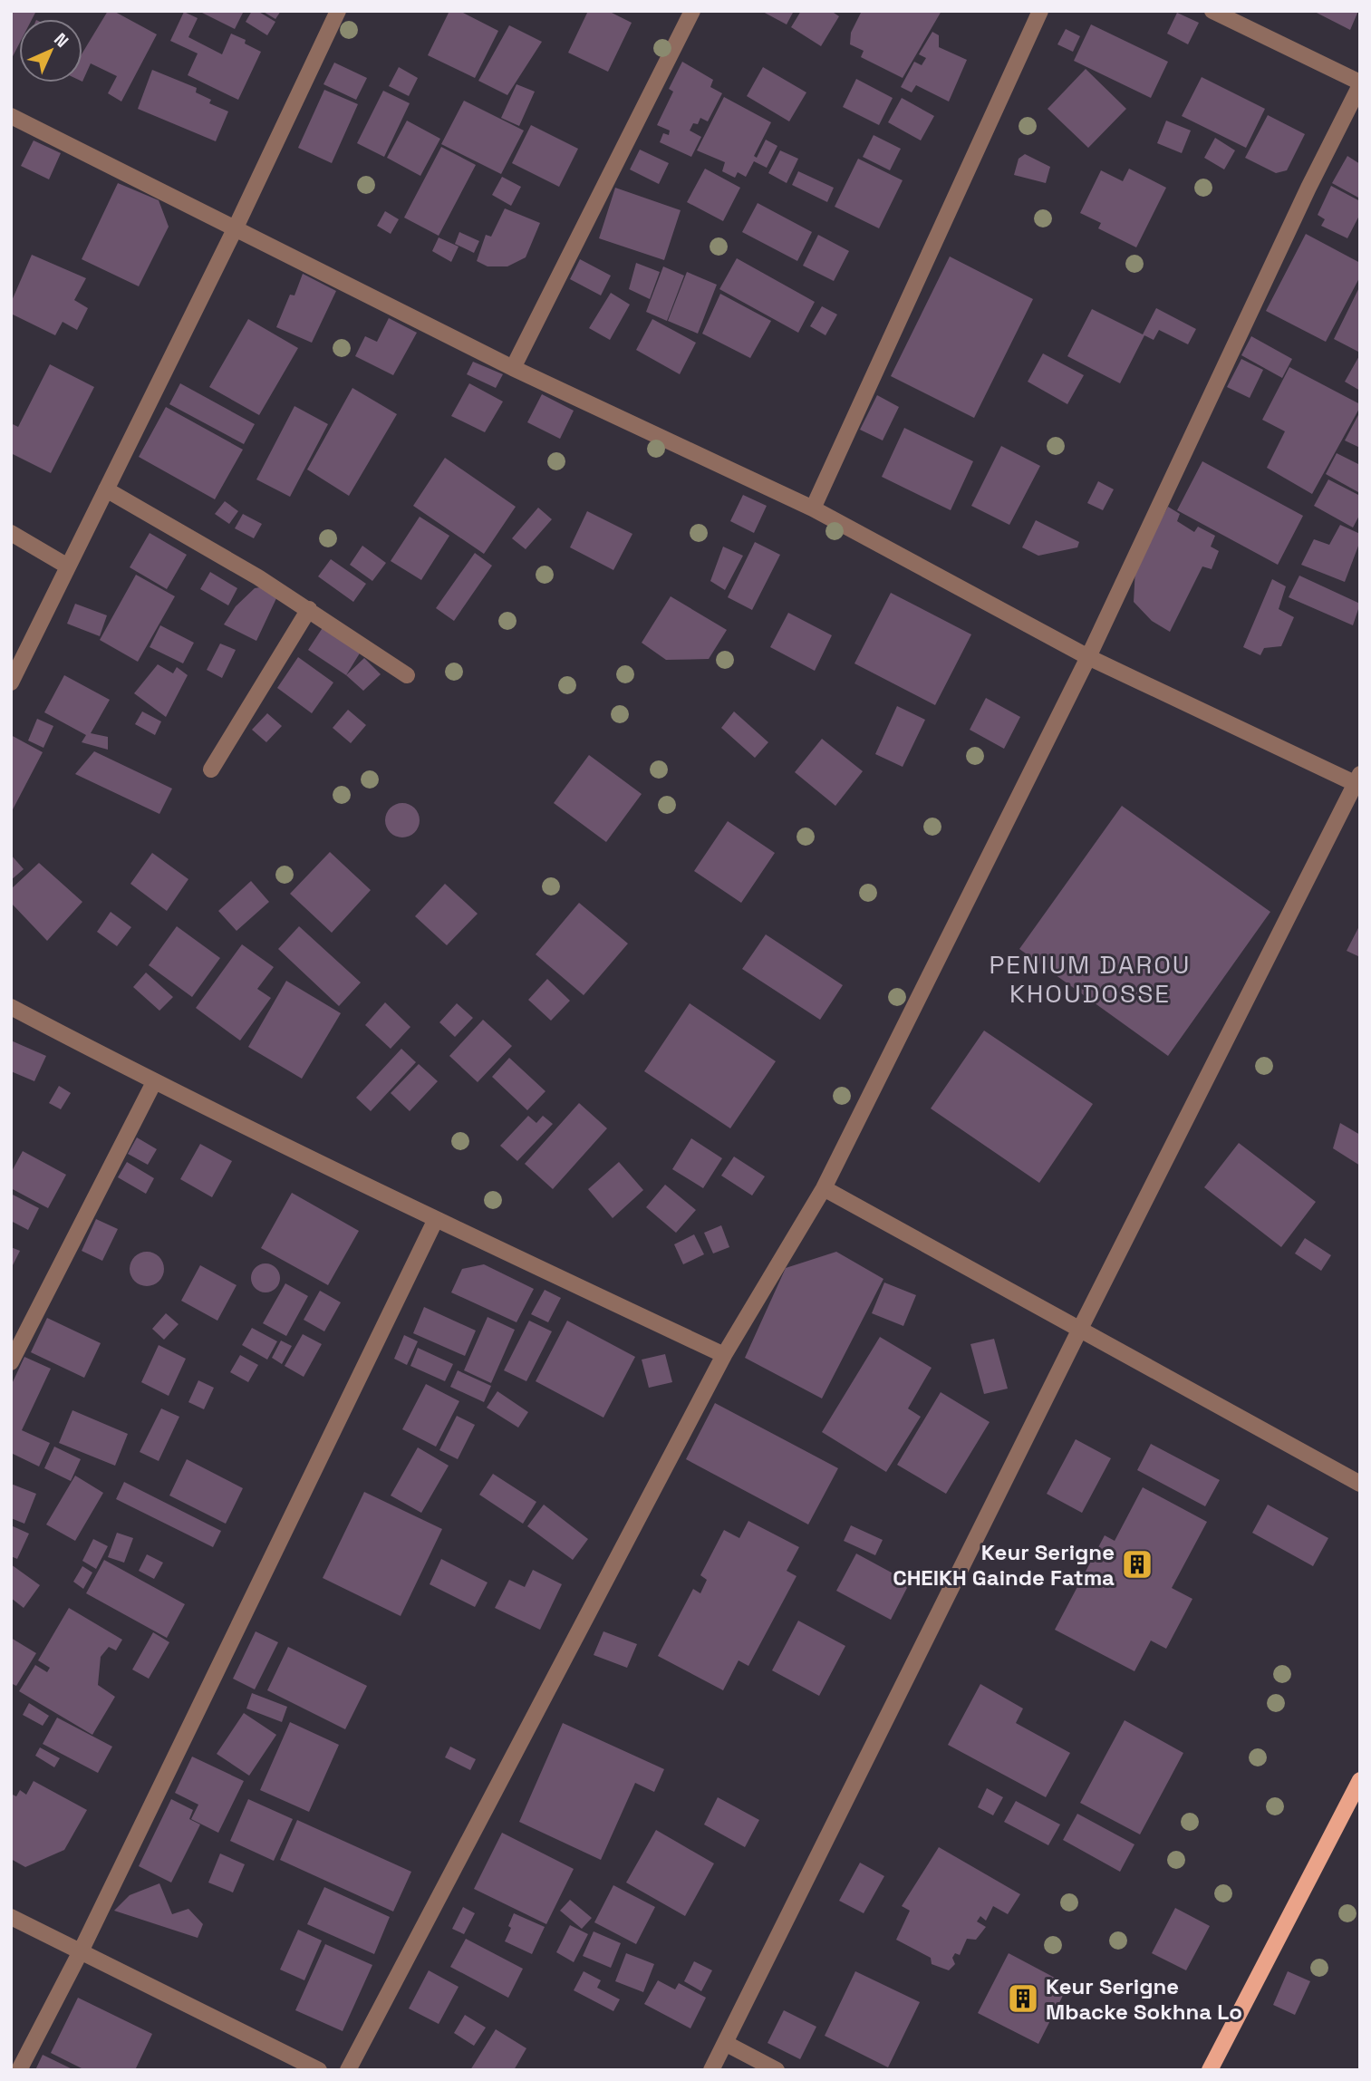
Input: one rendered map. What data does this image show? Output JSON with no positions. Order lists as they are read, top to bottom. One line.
{"districts":["PENIUM DAROU KHOUDOSSE"],"places":{"building":["Keur Serigne CHEIKH Gainde Fatma","Keur Serigne Mbacke Sokhna Lo"]},"north":"top right"}
